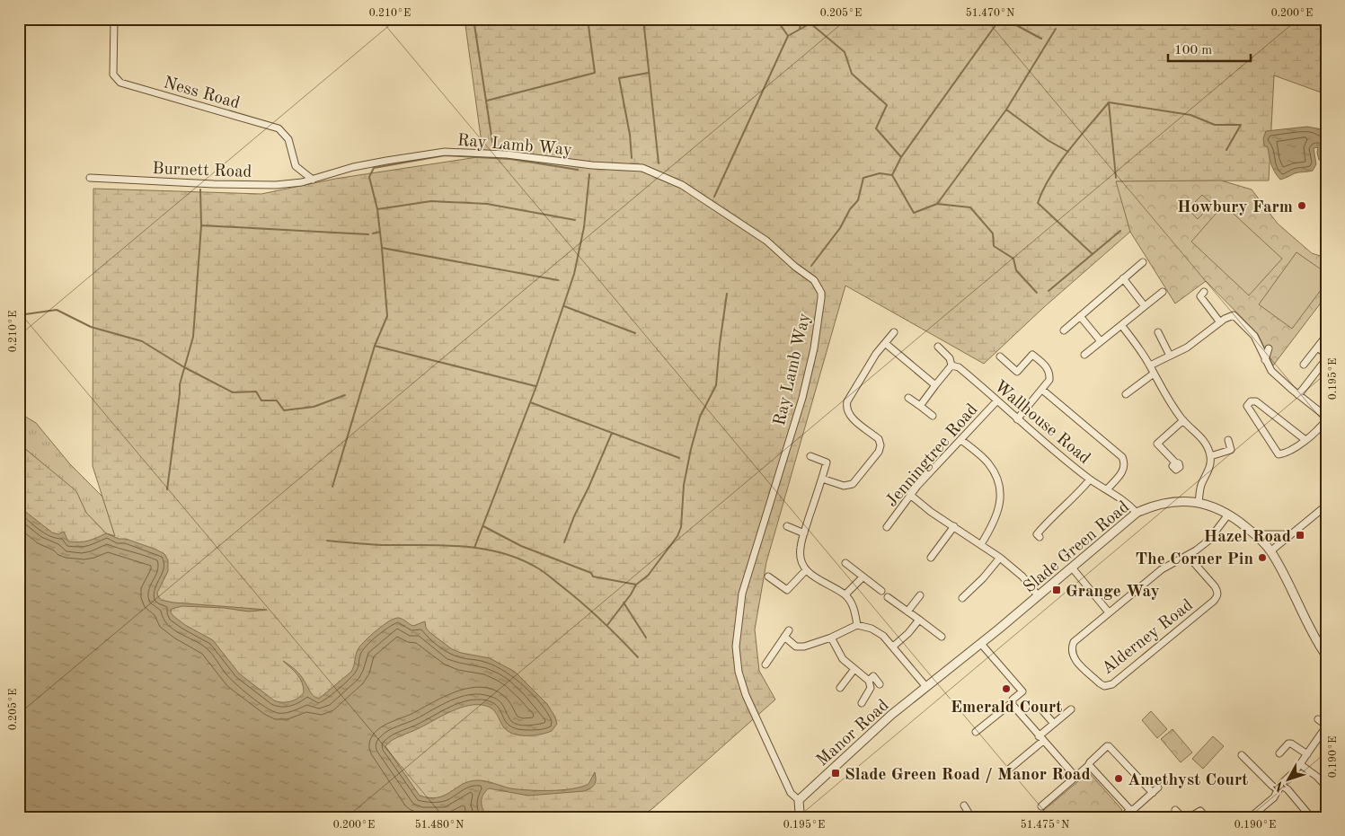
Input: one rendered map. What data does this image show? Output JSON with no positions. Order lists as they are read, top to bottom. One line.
{"streets":{"street":["Ness Road","Ray Lamb Way","Burnett Road","Wallhouse Road","Jenningtree Road","Slade Green Road","Alderney Road","Manor Road"]},"crossings":[["Ness Road","Ray Lamb Way"],["Ness Road","Burnett Road"],["Ray Lamb Way","Burnett Road"],["Ray Lamb Way","Manor Road"],["Wallhouse Road","Jenningtree Road"],["Wallhouse Road","Slade Green Road"],["Slade Green Road","Alderney Road"],["Slade Green Road","Manor Road"]],"places":{"other":["Howbury Farm","The Corner Pin","Emerald Court","Amethyst Court"],"transit":["Hazel Road","Grange Way","Slade Green Road / Manor Road"]},"scale_bar":"100 m","north":"bottom left","coordinates":["0.210°E","0.205°E","51.470°N","0.200°E","0.195°E","0.190°E","51.480°N","51.475°N"]}
